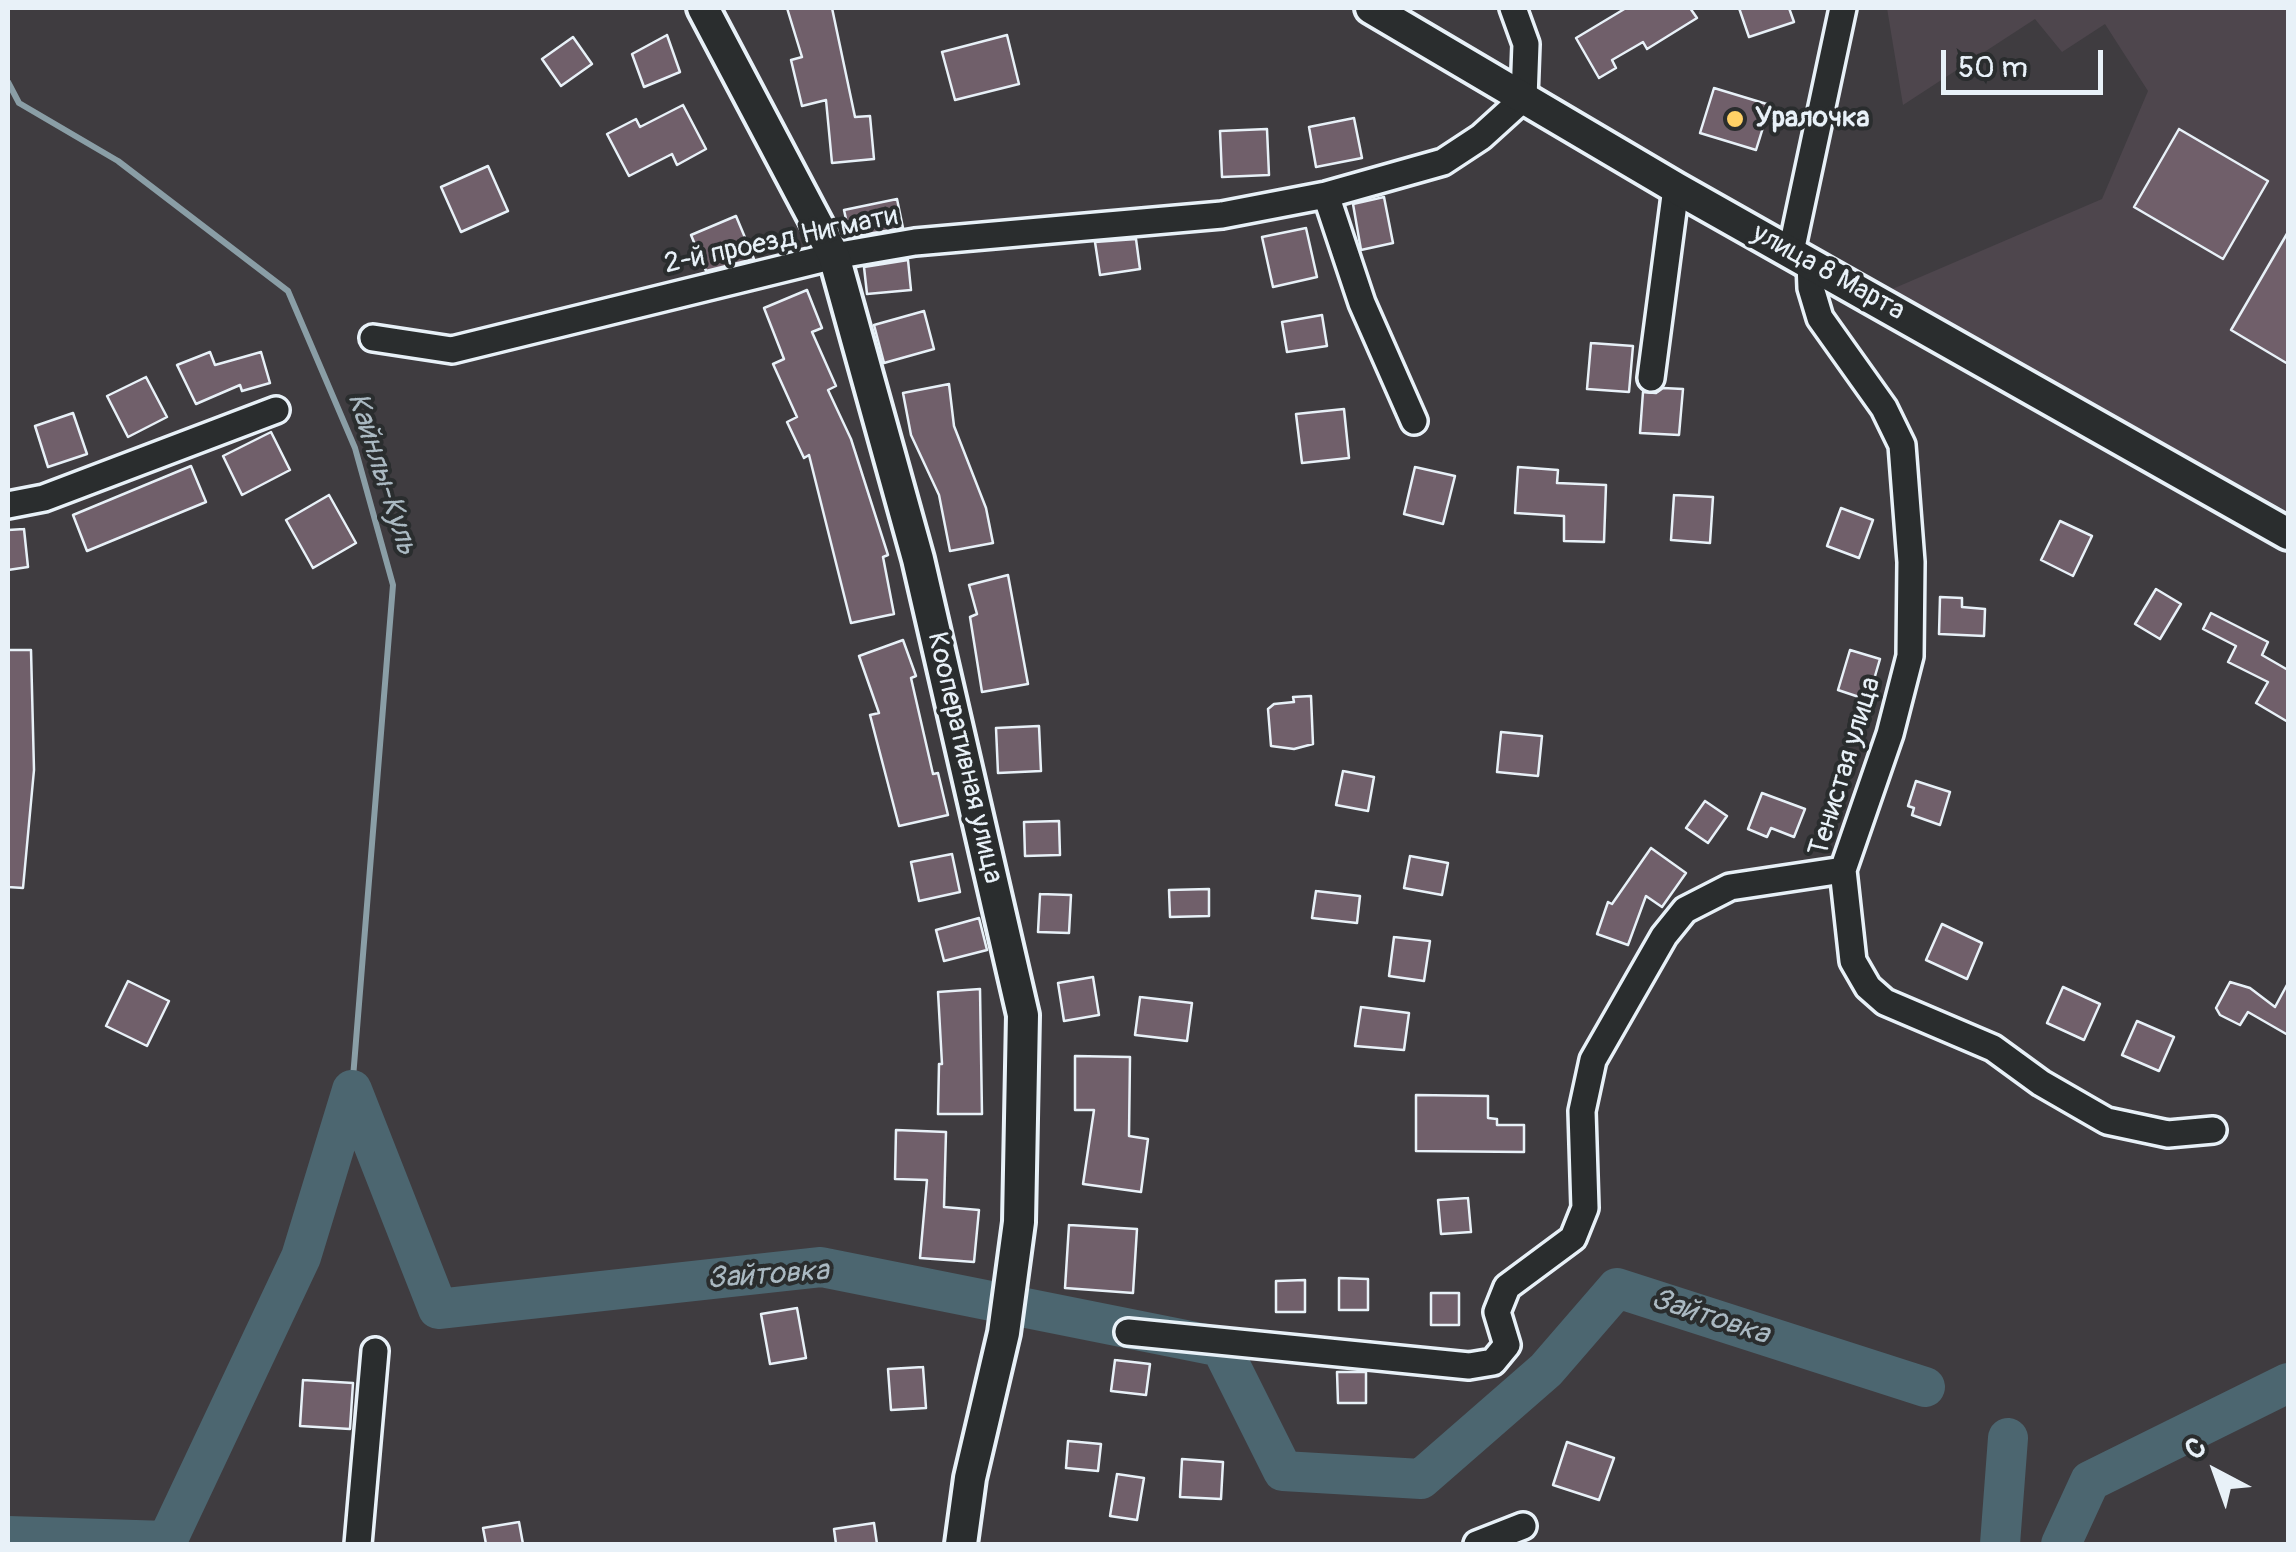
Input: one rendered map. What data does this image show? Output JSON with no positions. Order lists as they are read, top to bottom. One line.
{"streets":{"main road":["улица 8 Марта","Кооперативная улица"],"street":["2-й проезд Нигмати","Тенистая улица"]},"crossings":[["2-й проезд Нигмати","улица 8 Марта"],["2-й проезд Нигмати","Кооперативная улица"],["улица 8 Марта","Тенистая улица"]],"water":["Кайнлы-Куль","Зайтовка"],"places":["Уралочка"],"scale_bar":"50 m","north":"top left"}
